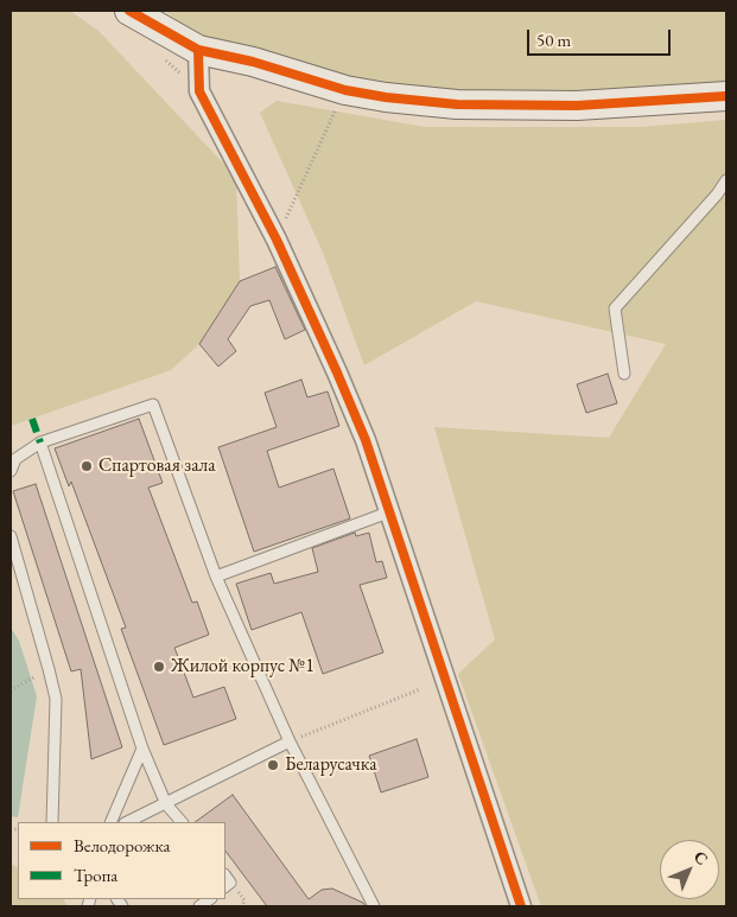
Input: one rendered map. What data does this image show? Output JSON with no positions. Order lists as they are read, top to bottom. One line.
{"places":["Спартовая зала","Жилой корпус №1","Беларусачка"],"legend":["Велодорожка","Тропа"],"scale_bar":"50 m","north":"top right"}
